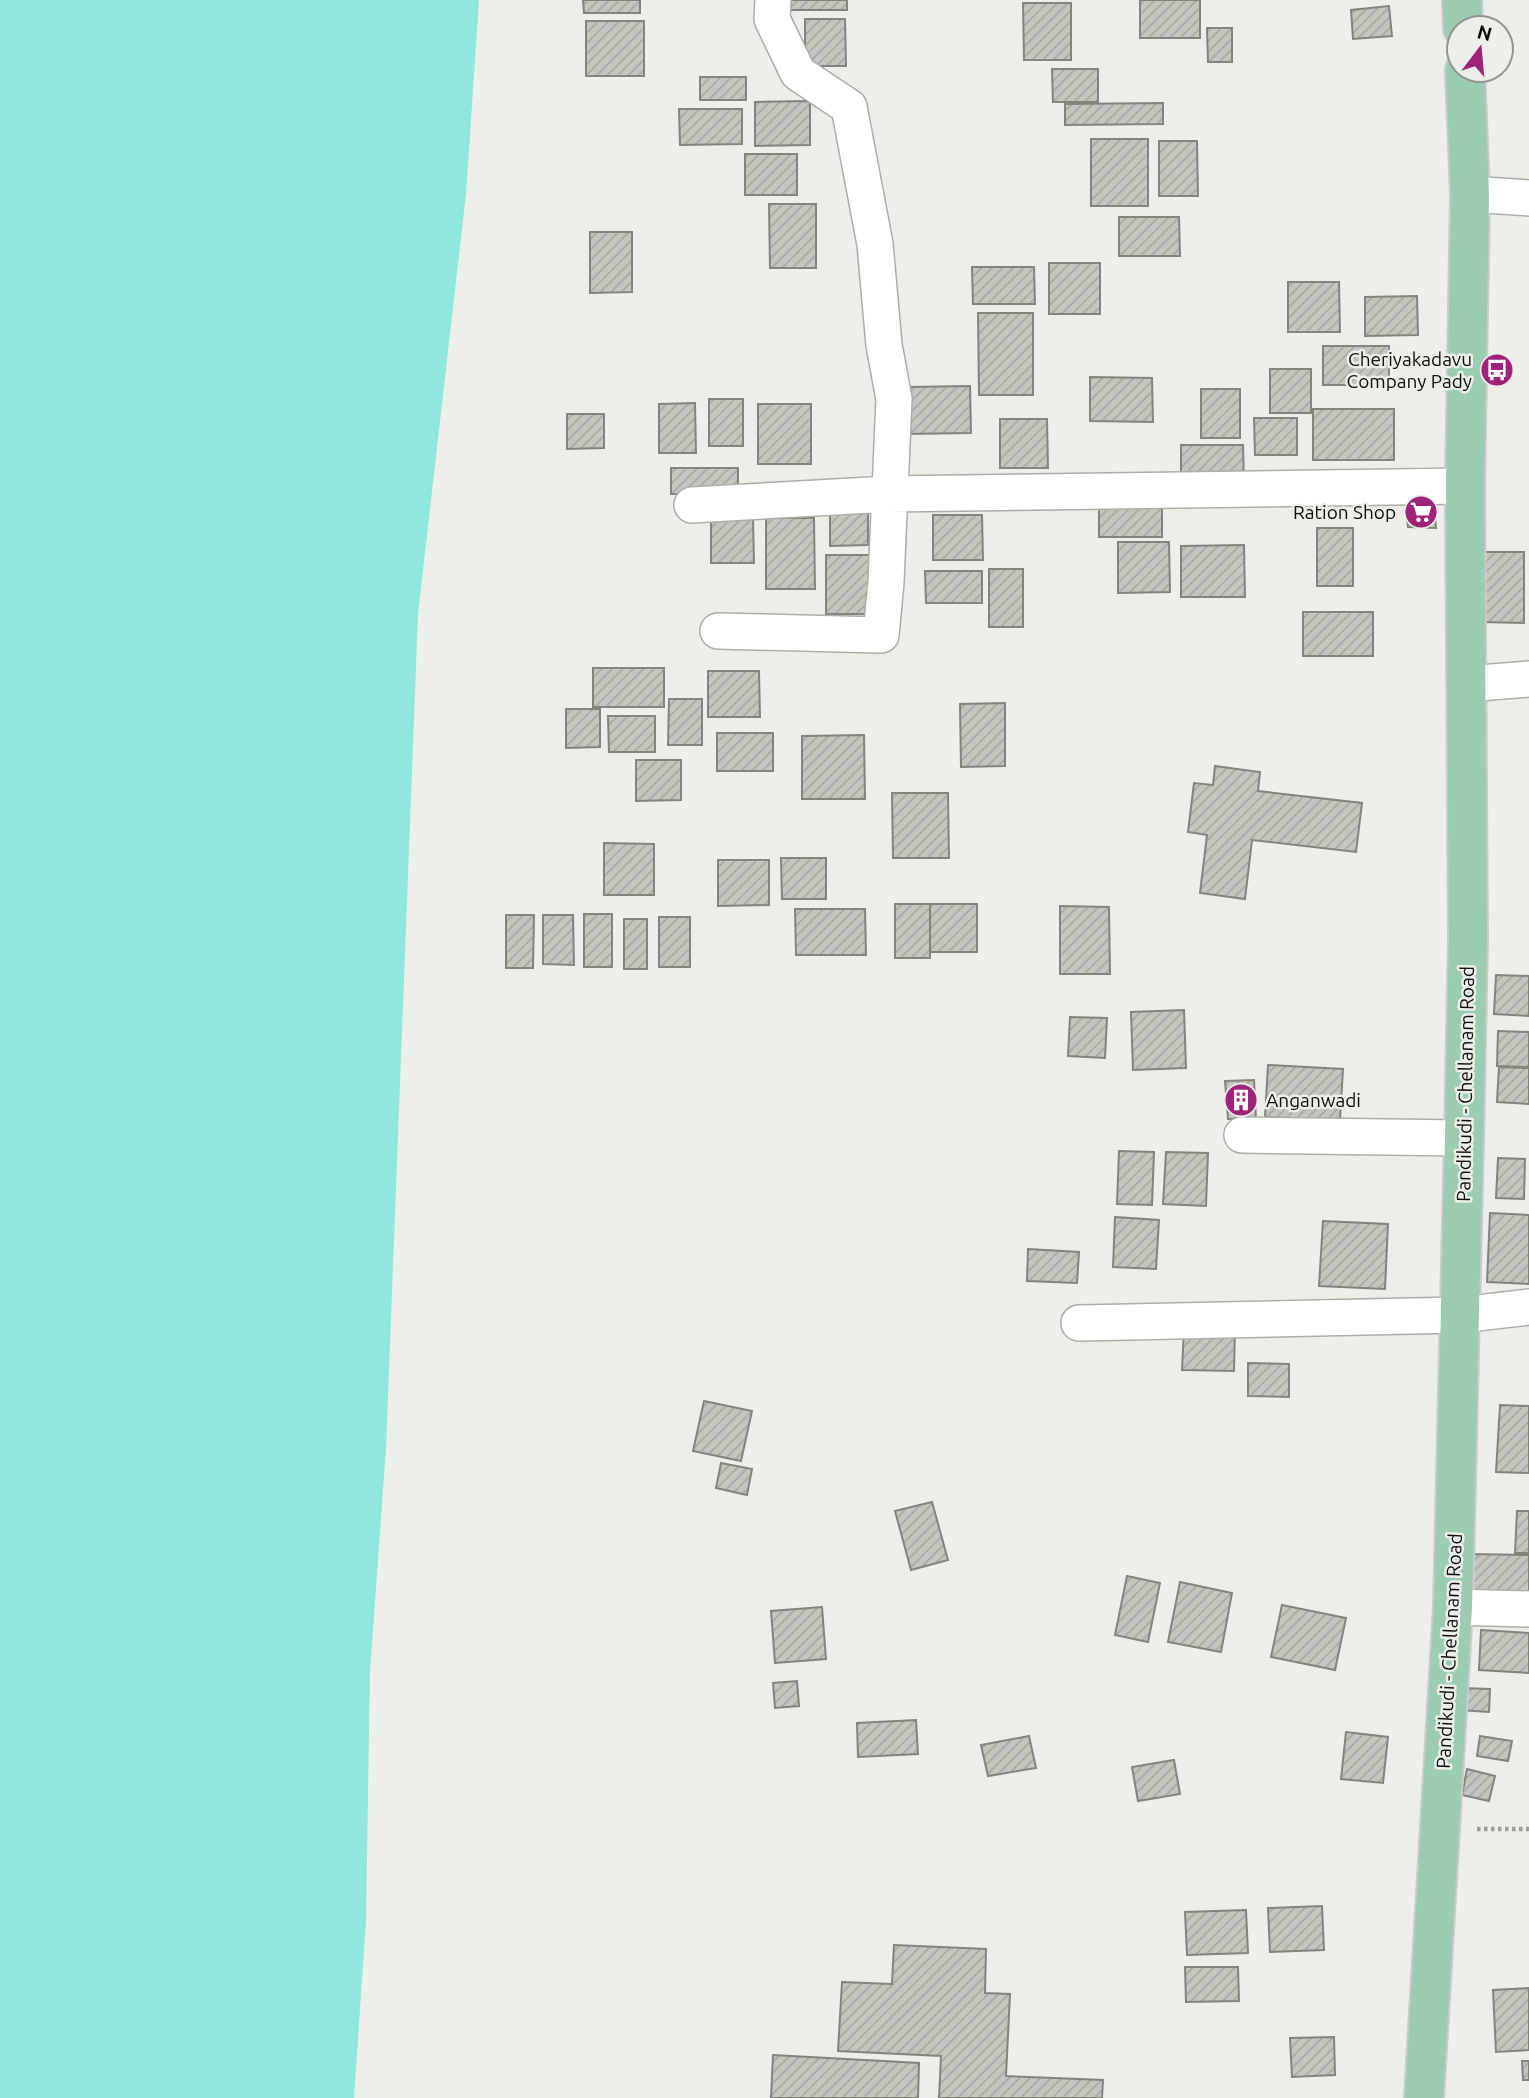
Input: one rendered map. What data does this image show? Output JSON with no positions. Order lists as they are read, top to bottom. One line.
{"streets":{"main road":["Pandikudi - Chellanam Road"]},"places":{"bus stop":["Cheriyakadavu Company Pady"],"supermarket":["Ration Shop"],"building":["Anganwadi"]},"north":"top"}
